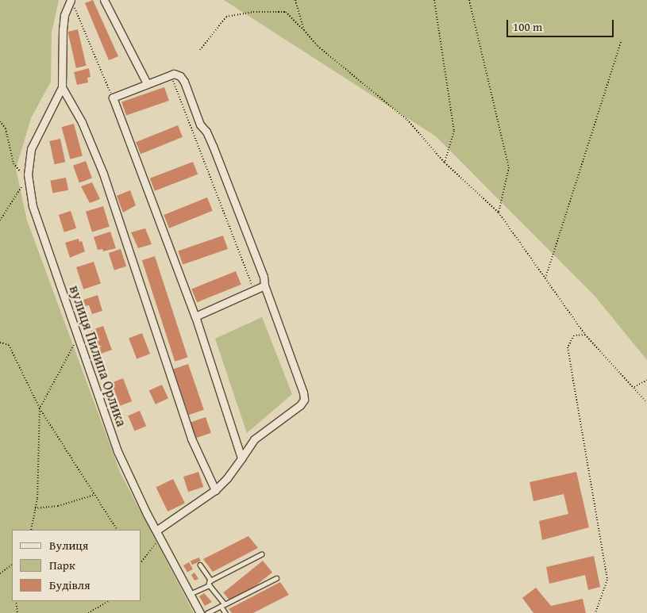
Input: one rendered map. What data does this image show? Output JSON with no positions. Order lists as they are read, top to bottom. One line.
{"streets":{"street":["вулиця Пилипа Орлика"]},"legend":["Вулиця","Парк","Будівля"],"scale_bar":"100 m"}
